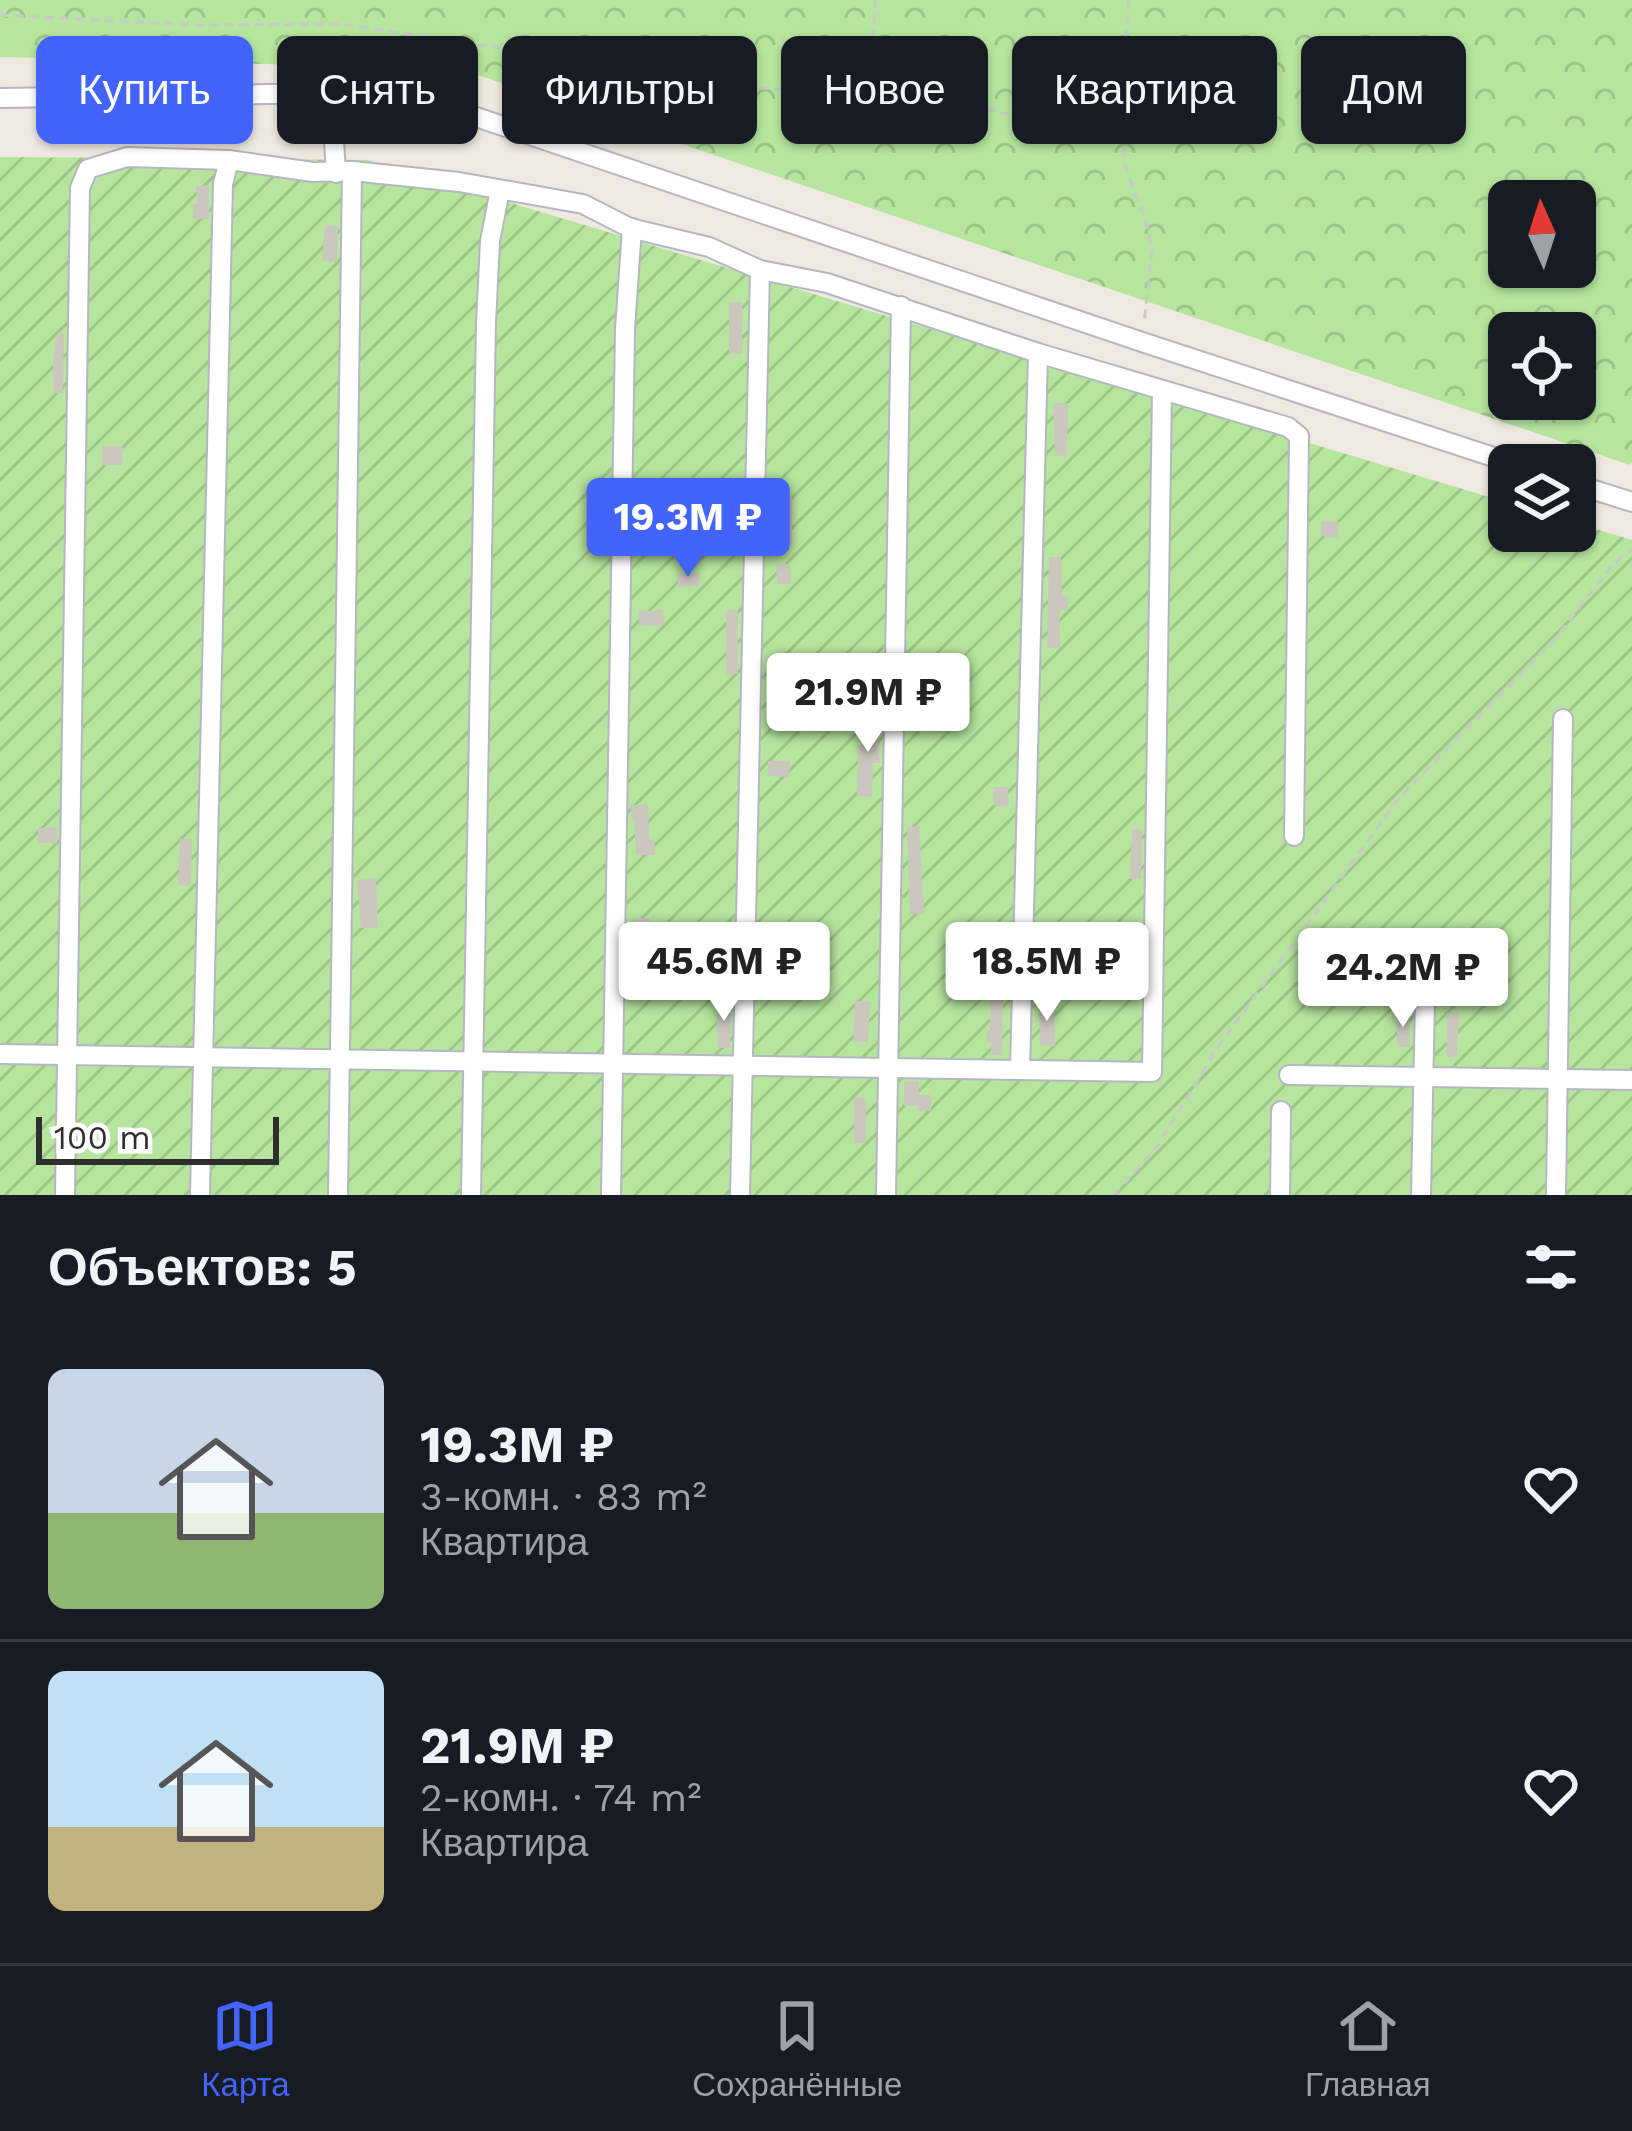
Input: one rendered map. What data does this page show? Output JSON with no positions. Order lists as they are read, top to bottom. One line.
{"scale_bar":"100 m","north":"top","page":{"chip":["Купить","Снять","Фильтры","Новое","Квартира","Дом"],"price":["19.3M ₽","21.9M ₽","45.6M ₽","18.5M ₽","24.2M ₽"],"scale":"100 m","heading":"Объектов: 5","list":[{"name":"19.3M ₽","note":"3-комн. · 83 m² · Квартира"},{"name":"21.9M ₽","note":"2-комн. · 74 m² · Квартира"}],"tabs":["Карта","Сохранённые","Главная"]}}
